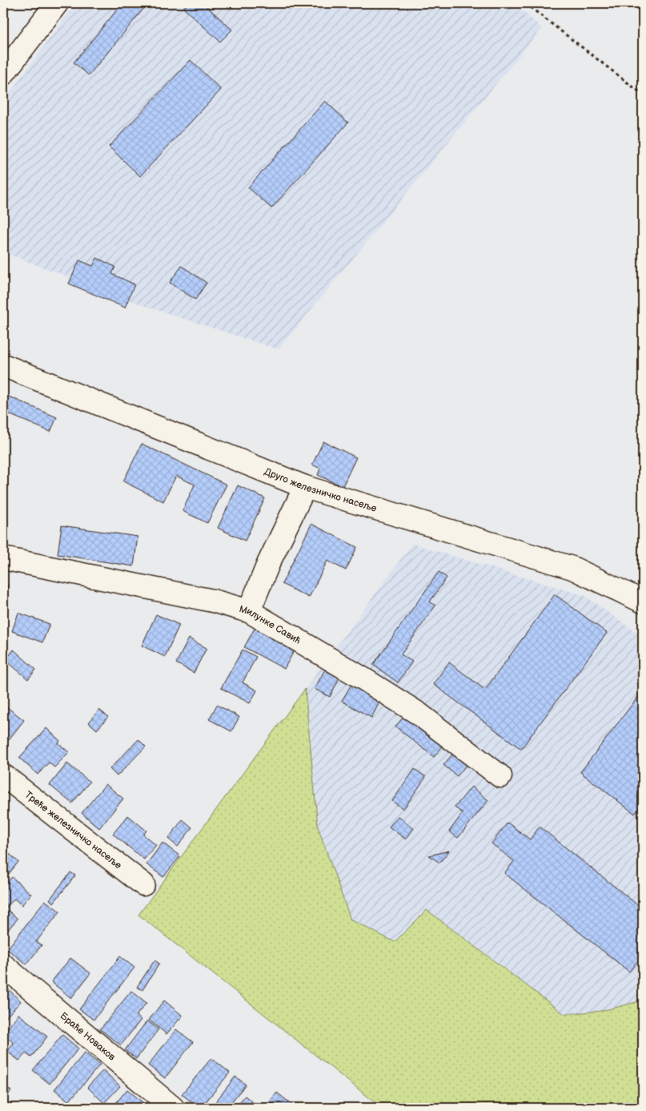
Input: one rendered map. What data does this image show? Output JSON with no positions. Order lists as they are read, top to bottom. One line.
{"streets":{"street":["Друго железничко насеље","Милунке Савић","Треће железничко насеље","Браће Новаков"]}}
